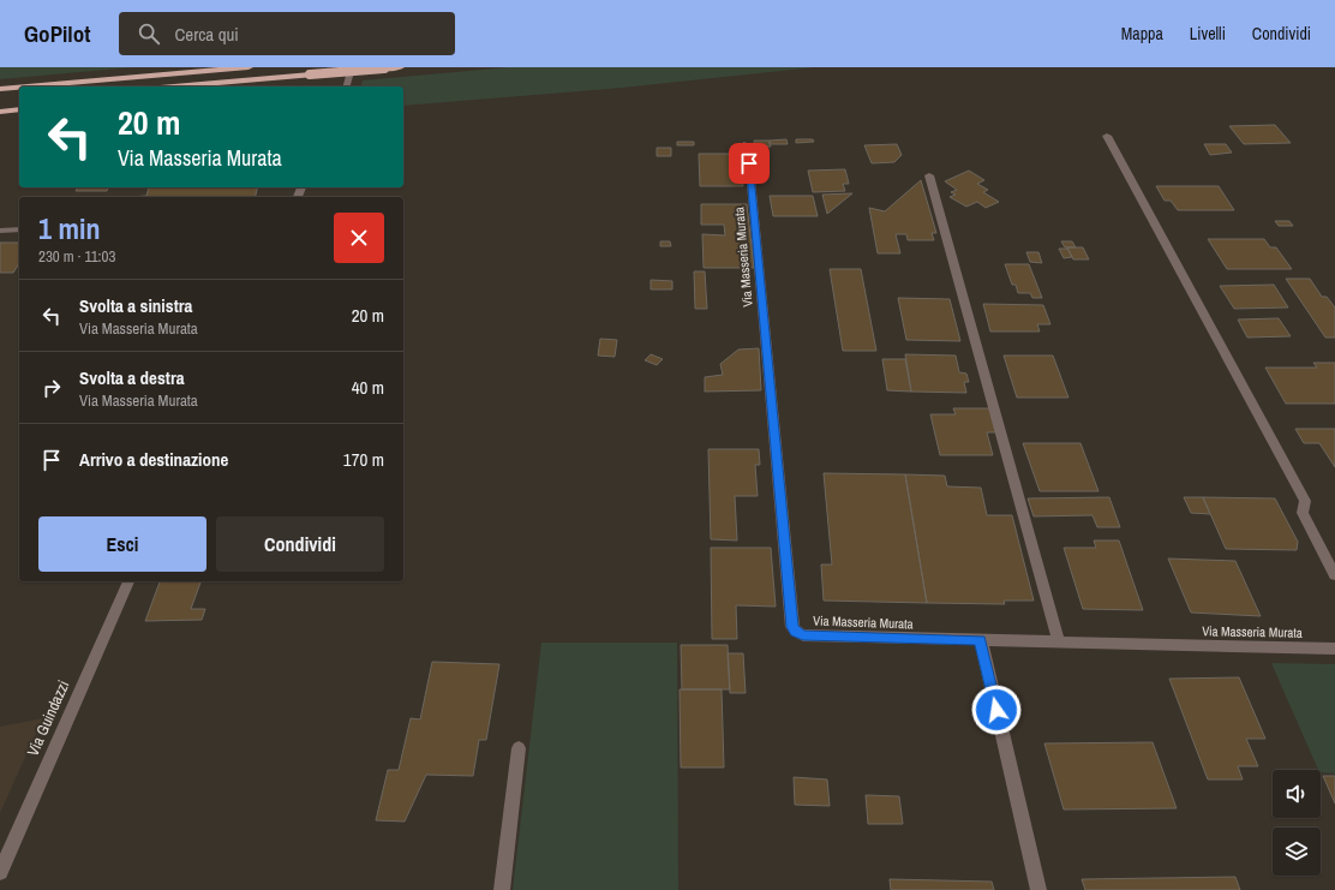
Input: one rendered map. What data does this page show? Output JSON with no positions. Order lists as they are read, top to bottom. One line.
{"streets":{"street":["Via Masseria Murata","Via Guindazzi"]},"page":{"header":"GoPilot","search":"Cerca qui","nav":["Mappa","Livelli","Condividi"],"turn":["20 m","Via Masseria Murata"],"heading":["1 min","230 m · 11:03"],"list":[{"name":"Svolta a sinistra","note":"Via Masseria Murata","value":"20 m"},{"name":"Svolta a destra","note":"Via Masseria Murata","value":"40 m"},{"name":"Arrivo a destinazione","value":"170 m"}],"buttons":["Esci","Condividi"]}}
